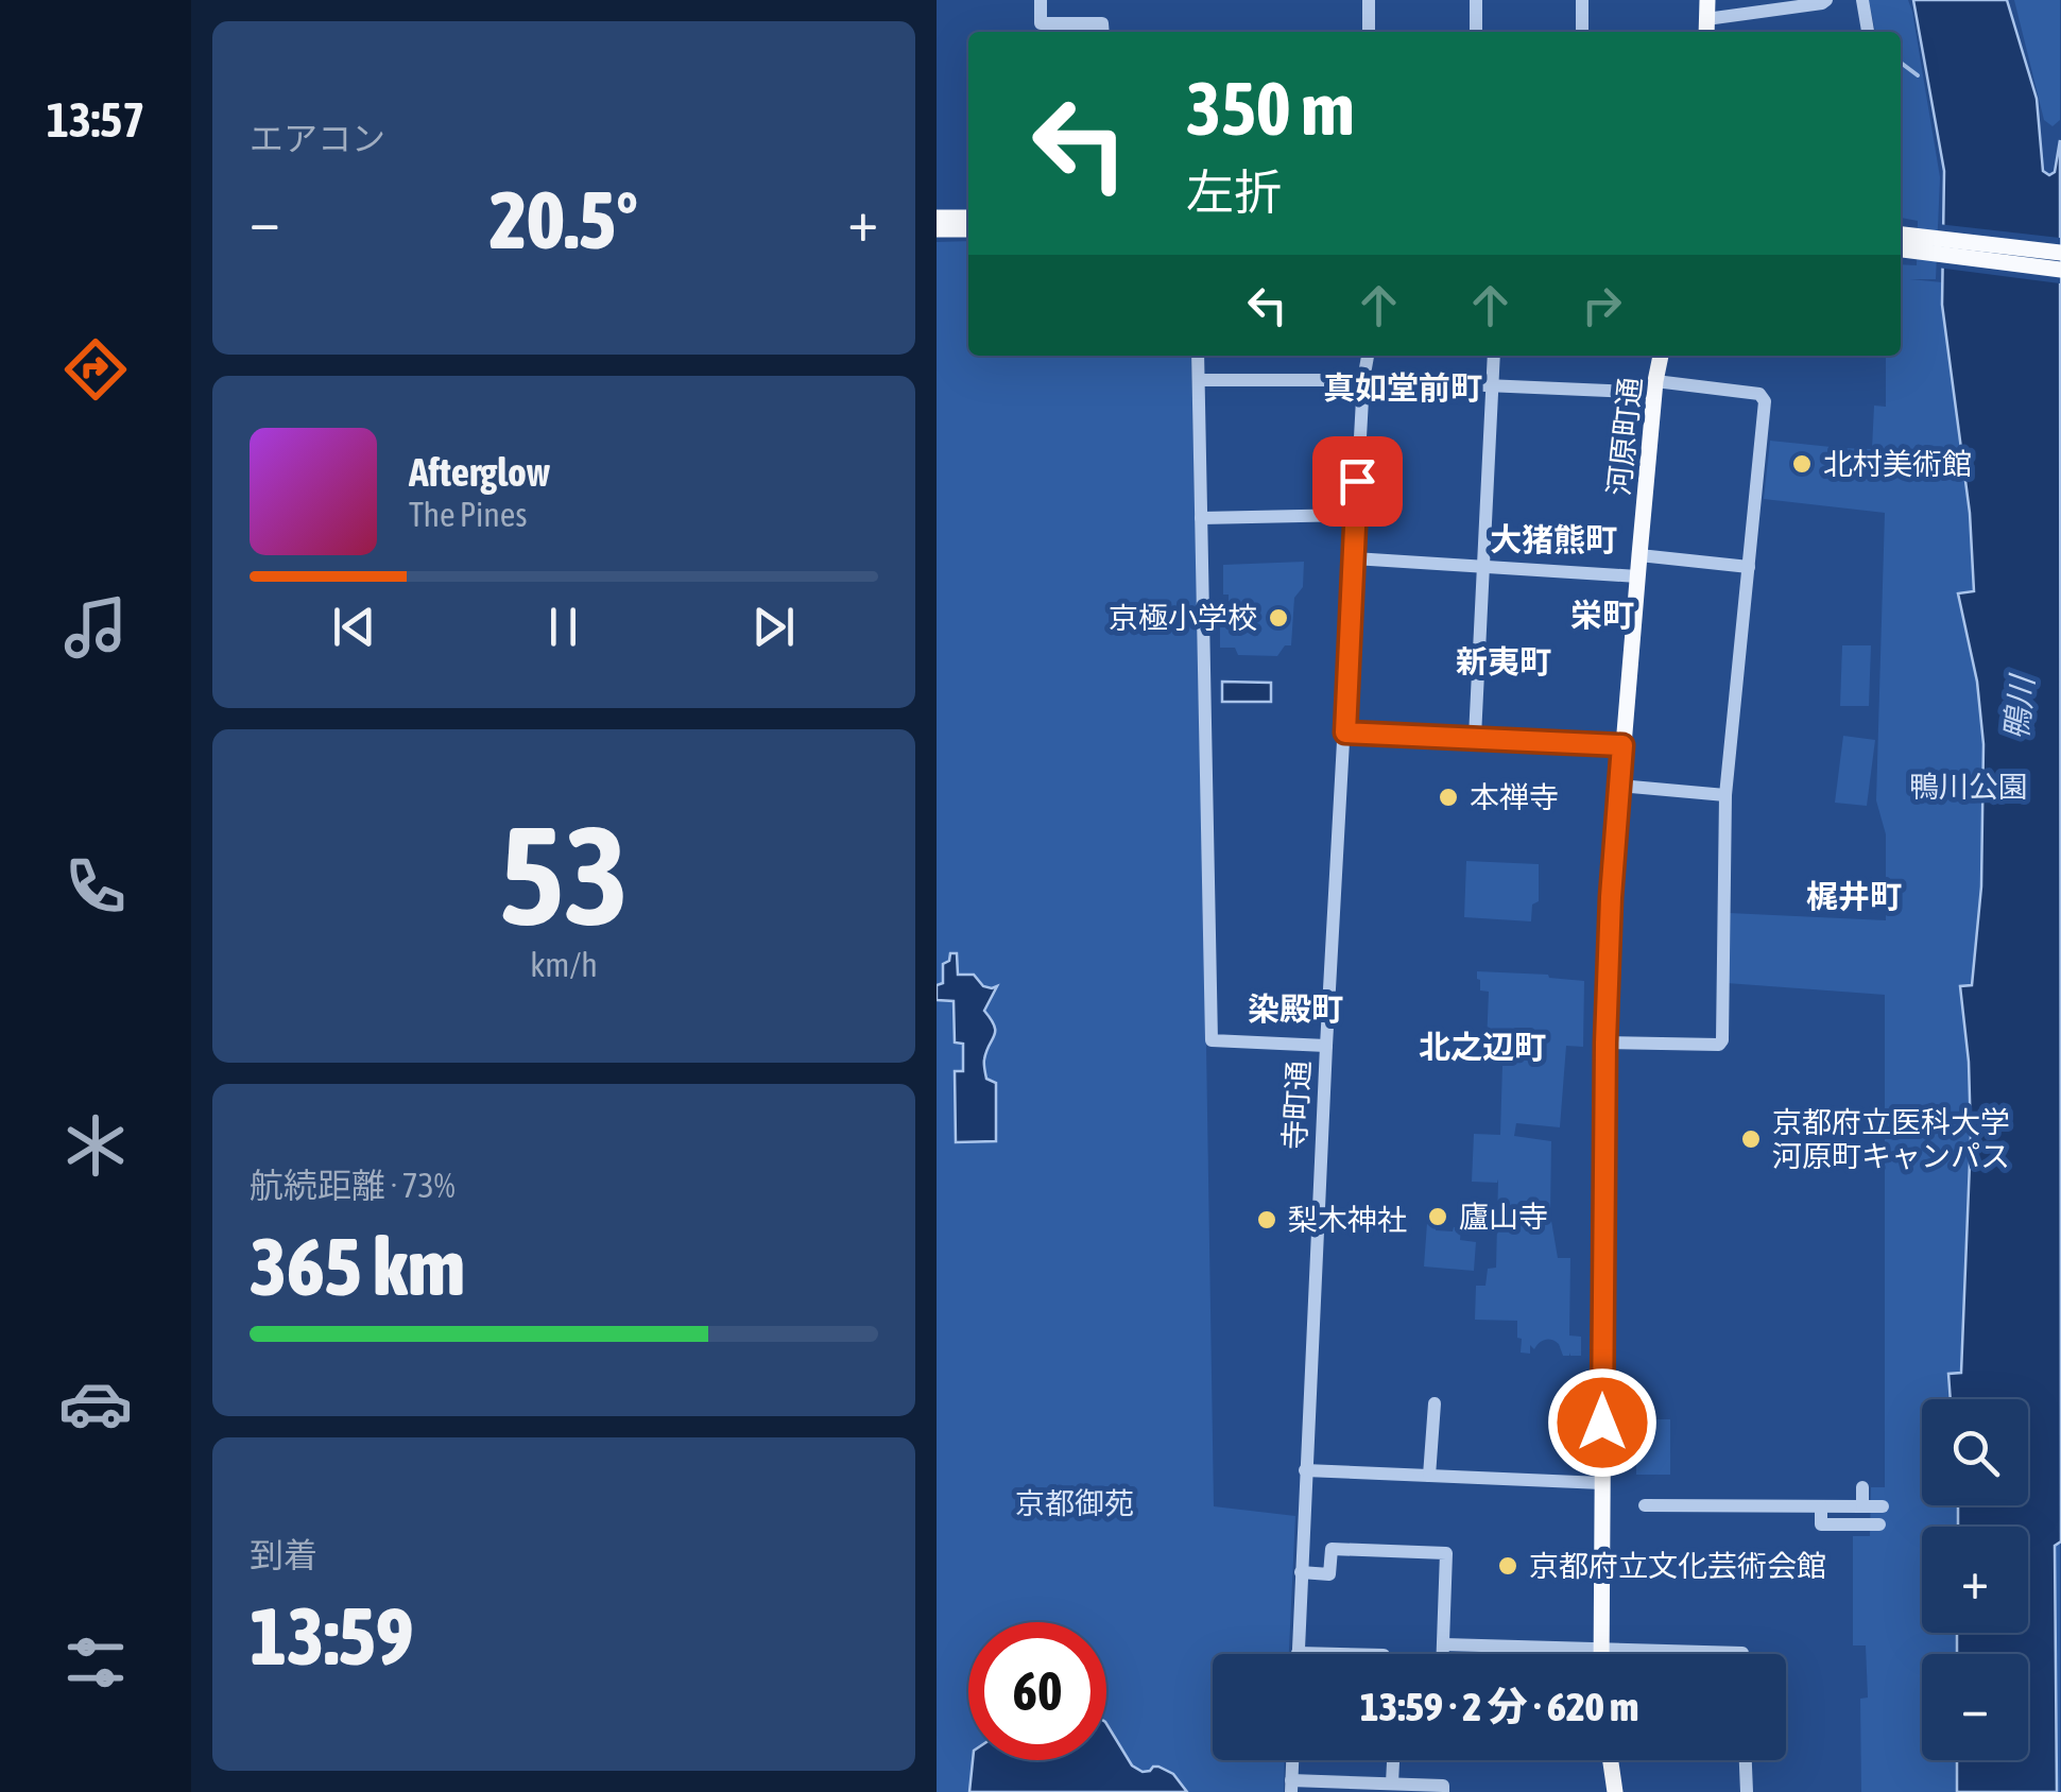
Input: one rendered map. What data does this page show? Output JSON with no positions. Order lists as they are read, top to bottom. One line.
{"streets":{"main road":["河原町通"],"street":["寺町通"]},"districts":["真如堂前町","大猪熊町","栄町","新夷町","梶井町","染殿町","北之辺町"],"water":["鴨川"],"parks":["鴨川公園","京都御苑"],"places":["北村美術館","京極小学校","本禅寺","京都府立医科大学 河原町キャンパス","廬山寺","梨木神社","京都府立文化芸術会館"],"page":{"tabs":"13:57","tile":["エアコン",["53","km/h"],["航続距離 · 73%","365 km"],["到着","13:59"]],"turn":["350 m","左折"],"heat":["−","20.5°","+"],"song":["Afterglow","The Pines"],"map_buttons":["+","−"],"limit":"60","trip":"13:59 · 2 分 · 620 m"}}
